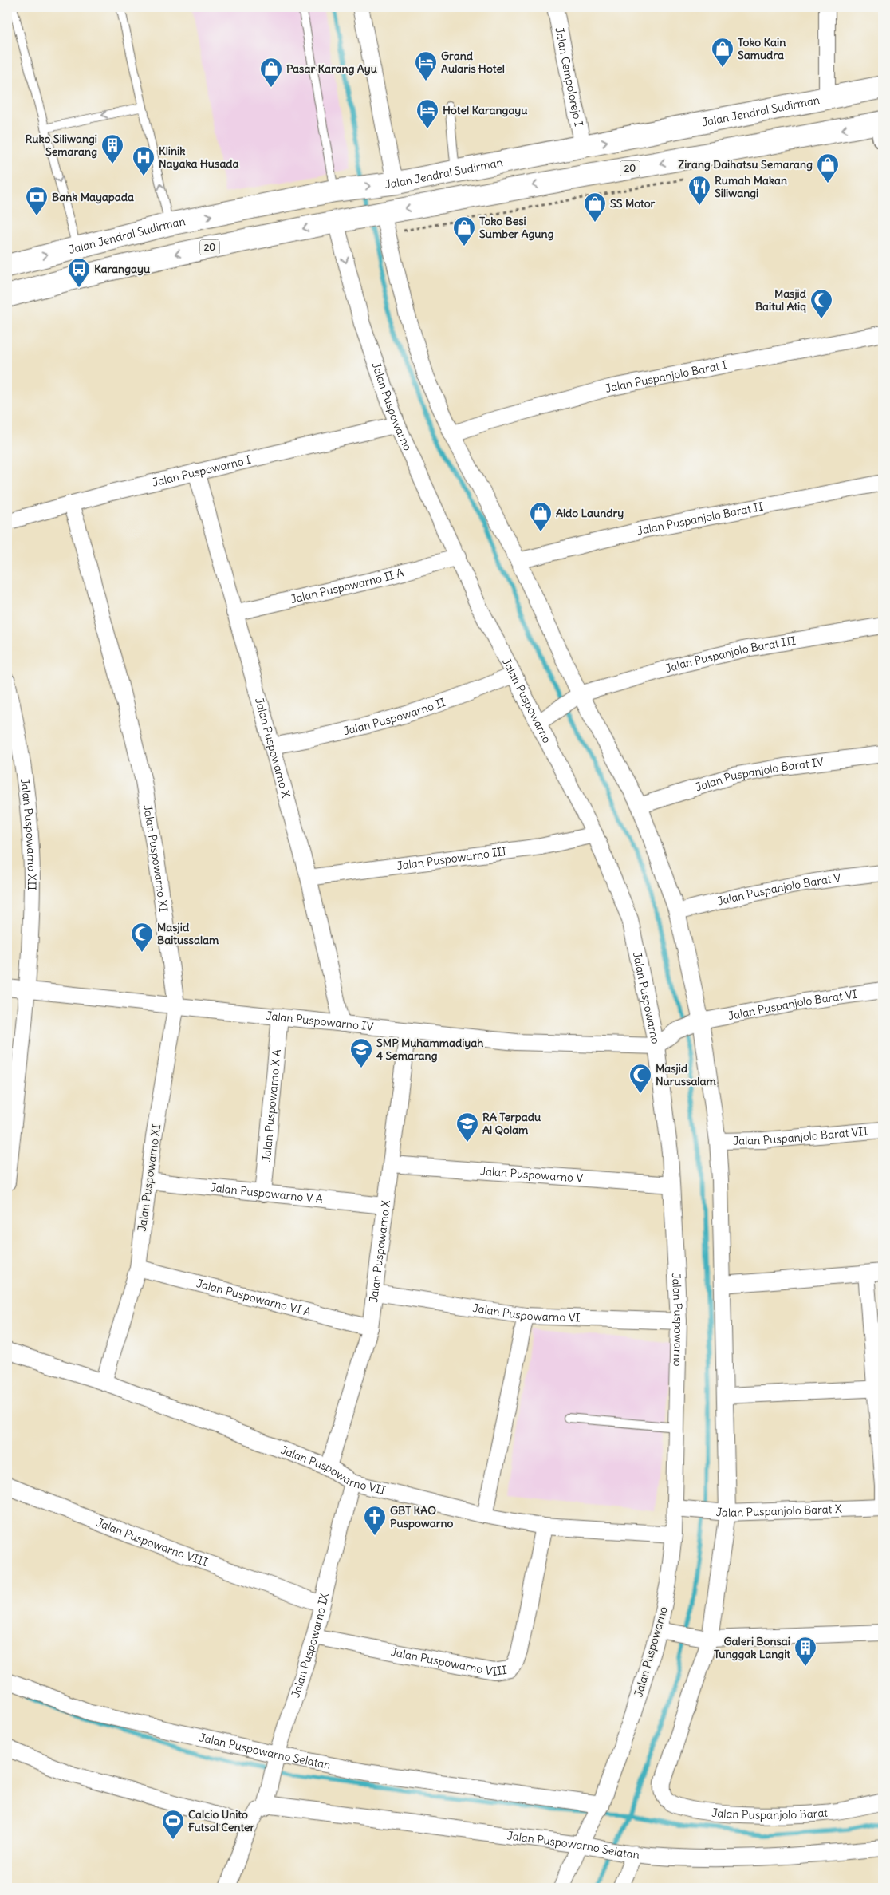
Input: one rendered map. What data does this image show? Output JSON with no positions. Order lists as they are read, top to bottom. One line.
{"streets":{"highway":["Jalan Jendral Sudirman","20"],"street":["Jalan Cempolorejo I","Jalan Puspanjolo Barat I","Jalan Puspowarno","Jalan Puspowarno I","Jalan Puspanjolo Barat II","Jalan Puspowarno II A","Jalan Puspanjolo Barat III","Jalan Puspowarno II","Jalan Puspowarno X","Jalan Puspanjolo Barat IV","Jalan Puspowarno XII","Jalan Puspowarno XI","Jalan Puspowarno III","Jalan Puspanjolo Barat V","Jalan Puspanjolo Barat VI","Jalan Puspowarno IV","Jalan Puspowarno X A","Jalan Puspanjolo Barat VII","Jalan Puspowarno V","Jalan Puspowarno V A","Jalan Puspowarno VI A","Jalan Puspowarno VI","Jalan Puspowarno VII","Jalan Puspanjolo Barat X","Jalan Puspowarno VIII","Jalan Puspowarno IX","Jalan Puspowarno Selatan","Jalan Puspanjolo Barat"]},"crossings":[["Jalan Cempolorejo I","Jalan Jendral Sudirman"],["20","Jalan Puspowarno"],["Jalan Puspowarno","Jalan Puspowarno I"],["Jalan Puspowarno","Jalan Puspowarno II A"],["Jalan Puspowarno","Jalan Puspanjolo Barat III"],["Jalan Puspowarno","Jalan Puspowarno II"],["Jalan Puspowarno","Jalan Puspowarno III"],["Jalan Puspowarno","Jalan Puspanjolo Barat VI"],["Jalan Puspowarno","Jalan Puspowarno IV"],["Jalan Puspowarno","Jalan Puspowarno V"],["Jalan Puspowarno","Jalan Puspowarno VI"],["Jalan Puspowarno","Jalan Puspowarno VII"],["Jalan Puspowarno","Jalan Puspanjolo Barat X"],["Jalan Puspowarno","Jalan Puspowarno Selatan"],["Jalan Puspowarno I","Jalan Puspowarno X"],["Jalan Puspowarno I","Jalan Puspowarno XI"],["Jalan Puspowarno II A","Jalan Puspowarno X"],["Jalan Puspowarno II","Jalan Puspowarno X"],["Jalan Puspowarno X","Jalan Puspowarno III"],["Jalan Puspowarno X","Jalan Puspowarno IV"],["Jalan Puspowarno X","Jalan Puspowarno V"],["Jalan Puspowarno X","Jalan Puspowarno V A"],["Jalan Puspowarno X","Jalan Puspowarno VI A"],["Jalan Puspowarno X","Jalan Puspowarno VI"],["Jalan Puspowarno X","Jalan Puspowarno VII"],["Jalan Puspowarno XII","Jalan Puspowarno IV"],["Jalan Puspowarno XI","Jalan Puspowarno IV"],["Jalan Puspowarno XI","Jalan Puspowarno V A"],["Jalan Puspowarno XI","Jalan Puspowarno VI A"],["Jalan Puspowarno XI","Jalan Puspowarno VII"],["Jalan Puspanjolo Barat VI","Jalan Puspowarno IV"],["Jalan Puspowarno IV","Jalan Puspowarno X A"],["Jalan Puspowarno X A","Jalan Puspowarno V A"],["Jalan Puspowarno VII","Jalan Puspowarno VIII"],["Jalan Puspowarno VII","Jalan Puspowarno IX"],["Jalan Puspowarno VIII","Jalan Puspowarno IX"],["Jalan Puspowarno IX","Jalan Puspowarno Selatan"]],"places":{"shop":["Toko Kain Samudra","Pasar Karang Ayu","Zirang Daihatsu Semarang","SS Motor","Toko Besi Sumber Agung","Aldo Laundry"],"hotel":["Grand Aularis Hotel","Hotel Karangayu"],"building":["Ruko Siliwangi Semarang","Galeri Bonsai Tunggak Langit"],"hospital":["Klinik Nayaka Husada"],"restaurant":["Rumah Makan Siliwangi"],"bank":["Bank Mayapada"],"bus stop":["Karangayu"],"mosque":["Masjid Baitul Atiq","Masjid Baitussalam","Masjid Nurussalam"],"school or university":["SMP Muhammadiyah 4 Semarang","RA Terpadu Al Qolam"],"church":["GBT KAO Puspowarno"],"sports":["Calcio Unito Futsal Center"]}}
